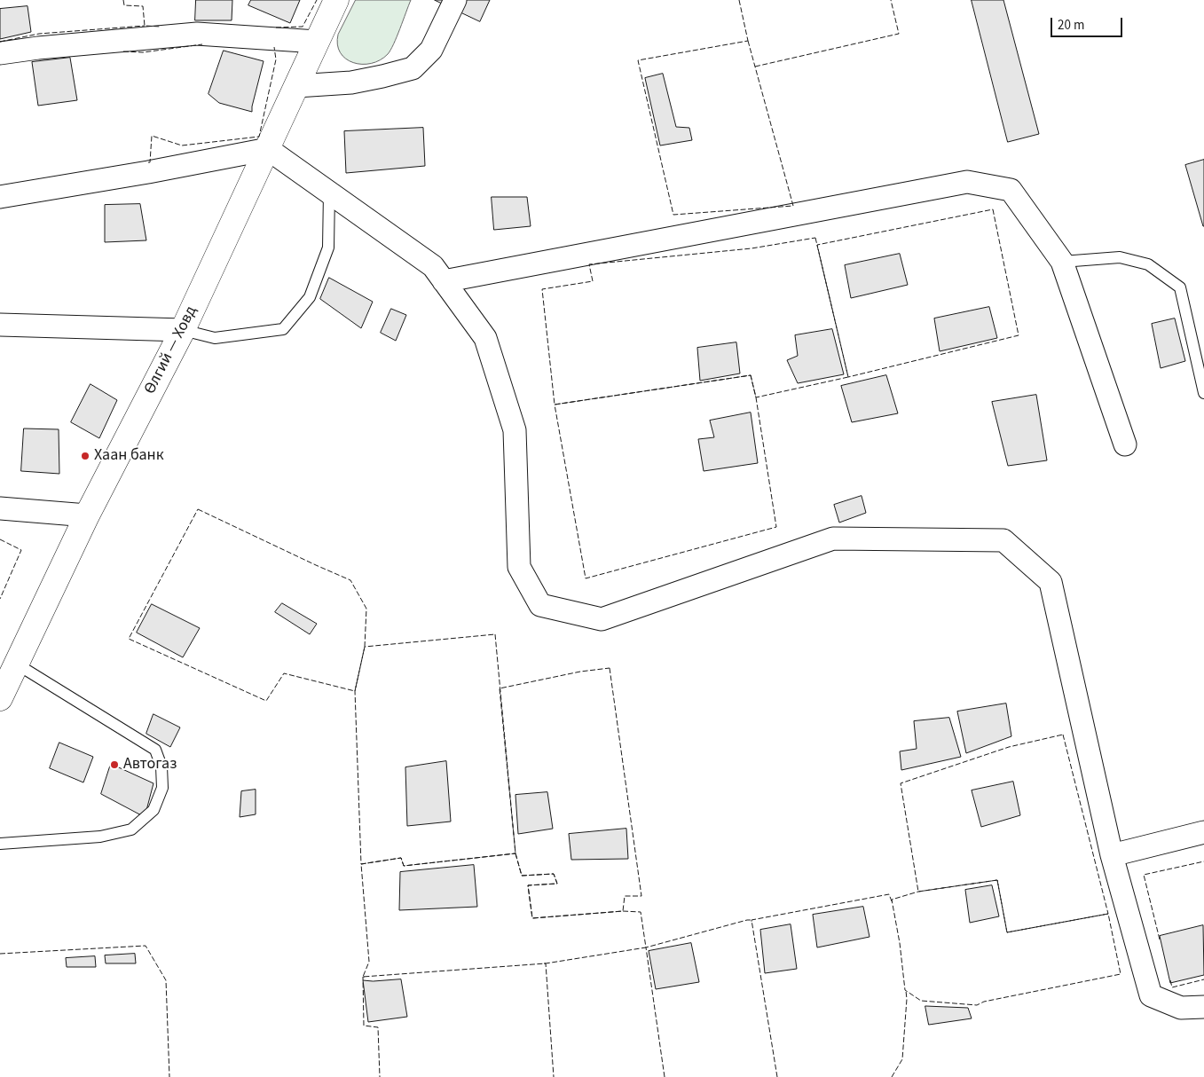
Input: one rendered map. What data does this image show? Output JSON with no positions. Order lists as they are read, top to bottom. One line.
{"streets":{"highway":["Өлгий — Ховд"]},"places":["Хаан банк","Автогаз"],"scale_bar":"20 m"}
